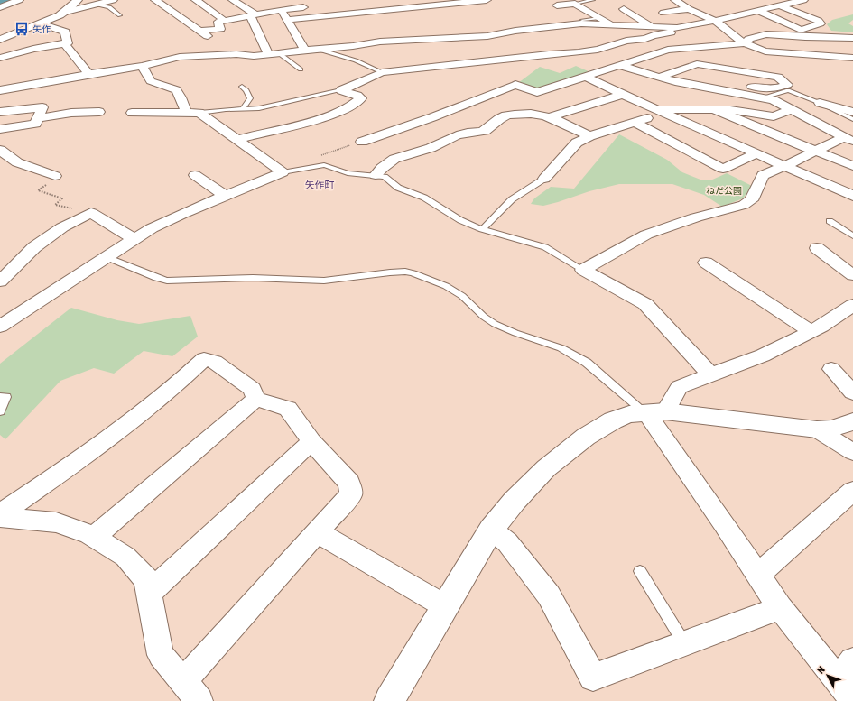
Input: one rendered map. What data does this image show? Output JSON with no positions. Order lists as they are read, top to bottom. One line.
{"districts":["矢作町"],"parks":["ねだ公園"],"places":{"bus stop":["矢作"]},"north":"top left"}
